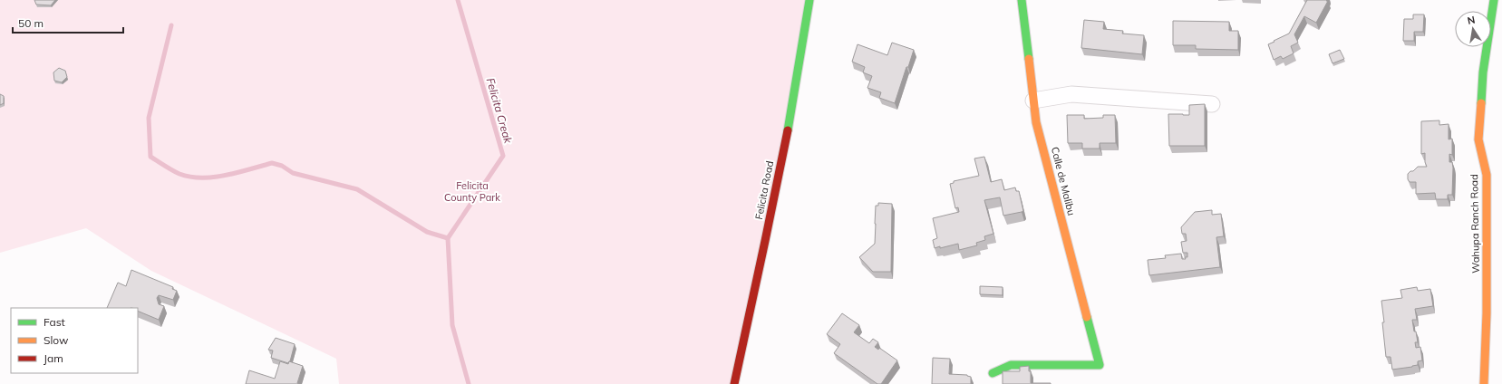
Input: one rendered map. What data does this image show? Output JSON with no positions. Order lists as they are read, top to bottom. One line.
{"streets":{"street":["Calle de Malibu","Felicita Road","Wahupa Ranch Road"]},"water":["Felicita Creak"],"parks":["Felicita County Park"],"legend":["Fast","Slow","Jam"],"scale_bar":"50 m","north":"top"}
